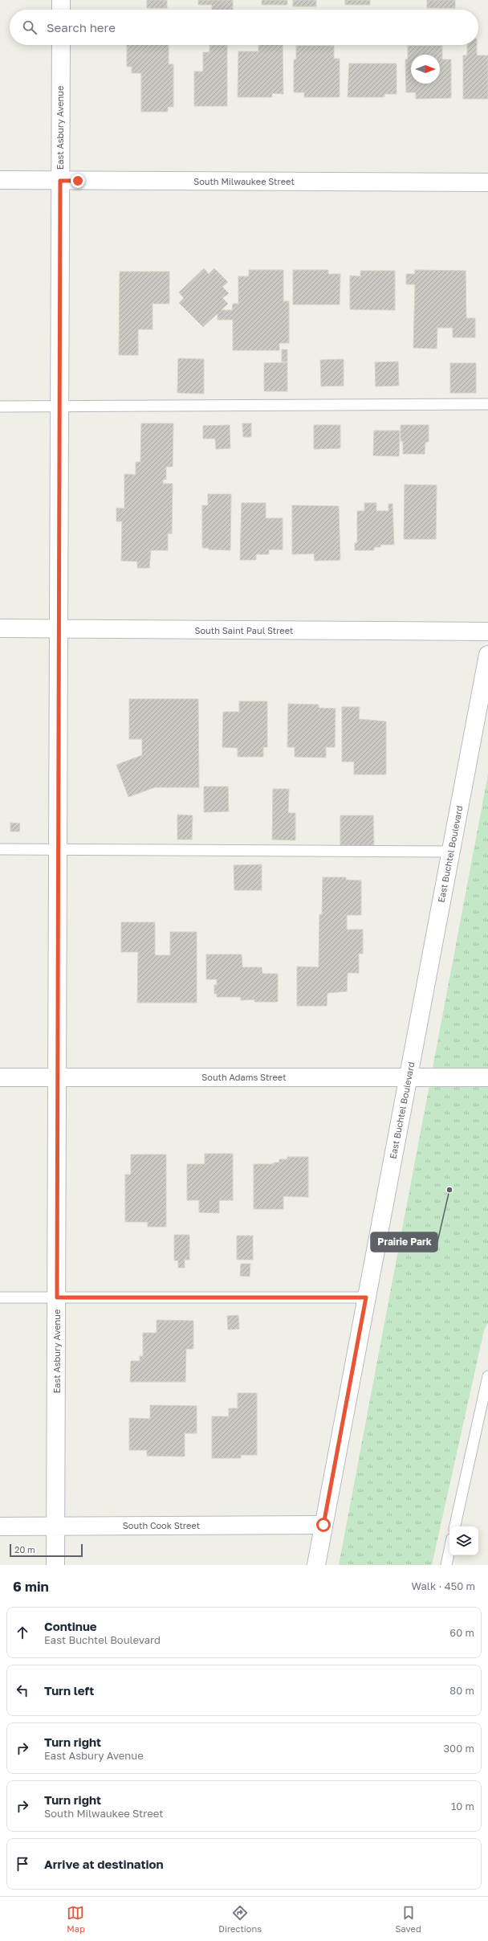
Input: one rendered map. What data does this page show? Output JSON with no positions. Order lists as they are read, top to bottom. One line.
{"streets":{"street":["East Asbury Avenue","South Milwaukee Street","South Saint Paul Street","East Buchtel Boulevard","South Adams Street","South Cook Street"]},"crossings":[["East Asbury Avenue","South Milwaukee Street"],["East Asbury Avenue","South Saint Paul Street"],["East Asbury Avenue","South Adams Street"],["East Asbury Avenue","South Cook Street"],["East Buchtel Boulevard","South Adams Street"],["East Buchtel Boulevard","South Cook Street"]],"places":["Prairie Park"],"scale_bar":"20 m","north":"right","page":{"search":"Search here","scale":"20 m","heading":["6 min","Walk · 450 m"],"list":[["Continue","East Buchtel Boulevard","60 m"],["Turn left","80 m"],["Turn right","East Asbury Avenue","300 m"],["Turn right","South Milwaukee Street","10 m"],"Arrive at destination"],"nav":["Map","Directions","Saved"]}}
